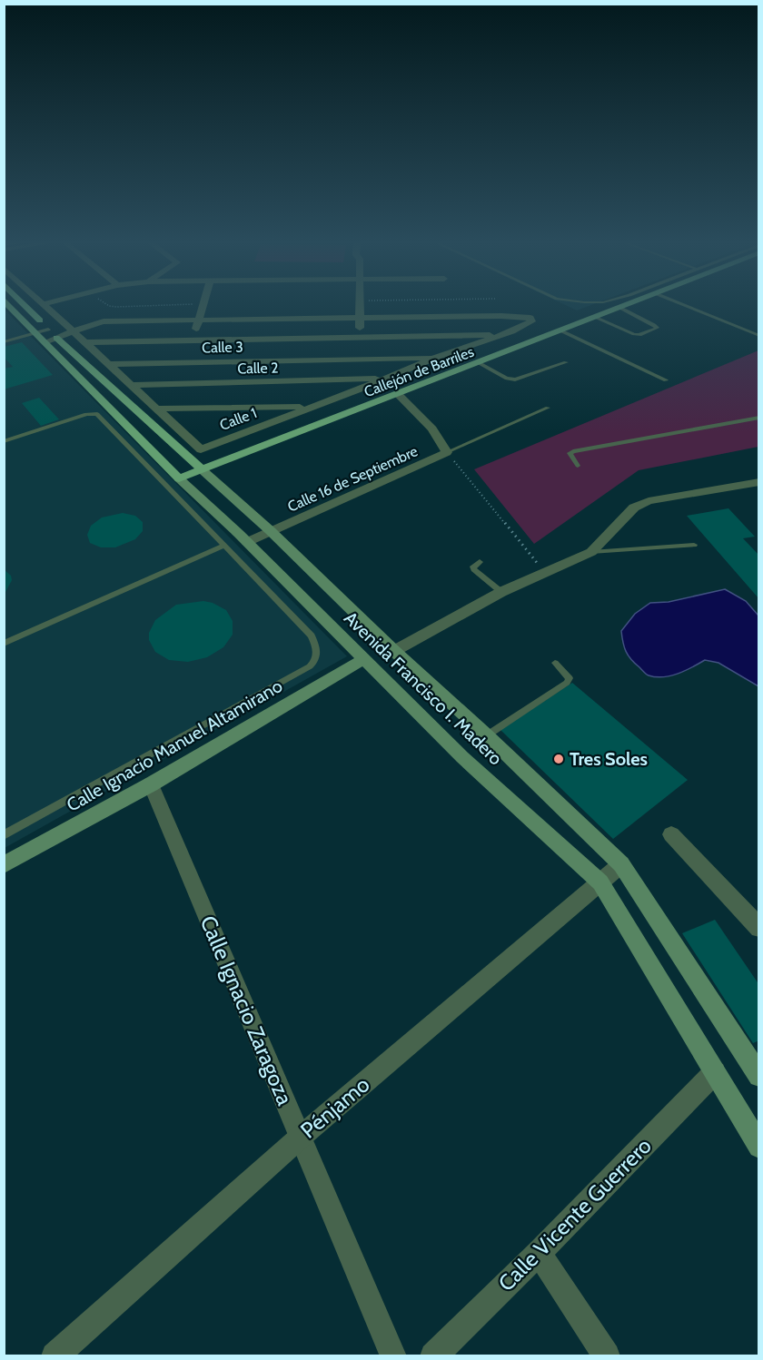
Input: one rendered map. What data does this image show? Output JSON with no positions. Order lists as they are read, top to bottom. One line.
{"streets":{"main road":["Callejón de Barriles","Avenida Francisco I. Madero","Calle Ignacio Manuel Altamirano"],"street":["Calle 3","Calle 2","Calle 1","Calle 16 de Septiembre","Calle Ignacio Zaragoza","Pénjamo","Calle Vicente Guerrero"]},"crossings":[["Calle 3","Calle 2"],["Calle 3","Calle 1"],["Calle 2","Calle 1"],["Callejón de Barriles","Avenida Francisco I. Madero"],["Calle 16 de Septiembre","Avenida Francisco I. Madero"],["Avenida Francisco I. Madero","Calle Ignacio Manuel Altamirano"],["Avenida Francisco I. Madero","Pénjamo"],["Avenida Francisco I. Madero","Calle Vicente Guerrero"],["Calle Ignacio Manuel Altamirano","Calle Ignacio Zaragoza"],["Calle Ignacio Zaragoza","Pénjamo"]],"places":["Tres Soles"]}
